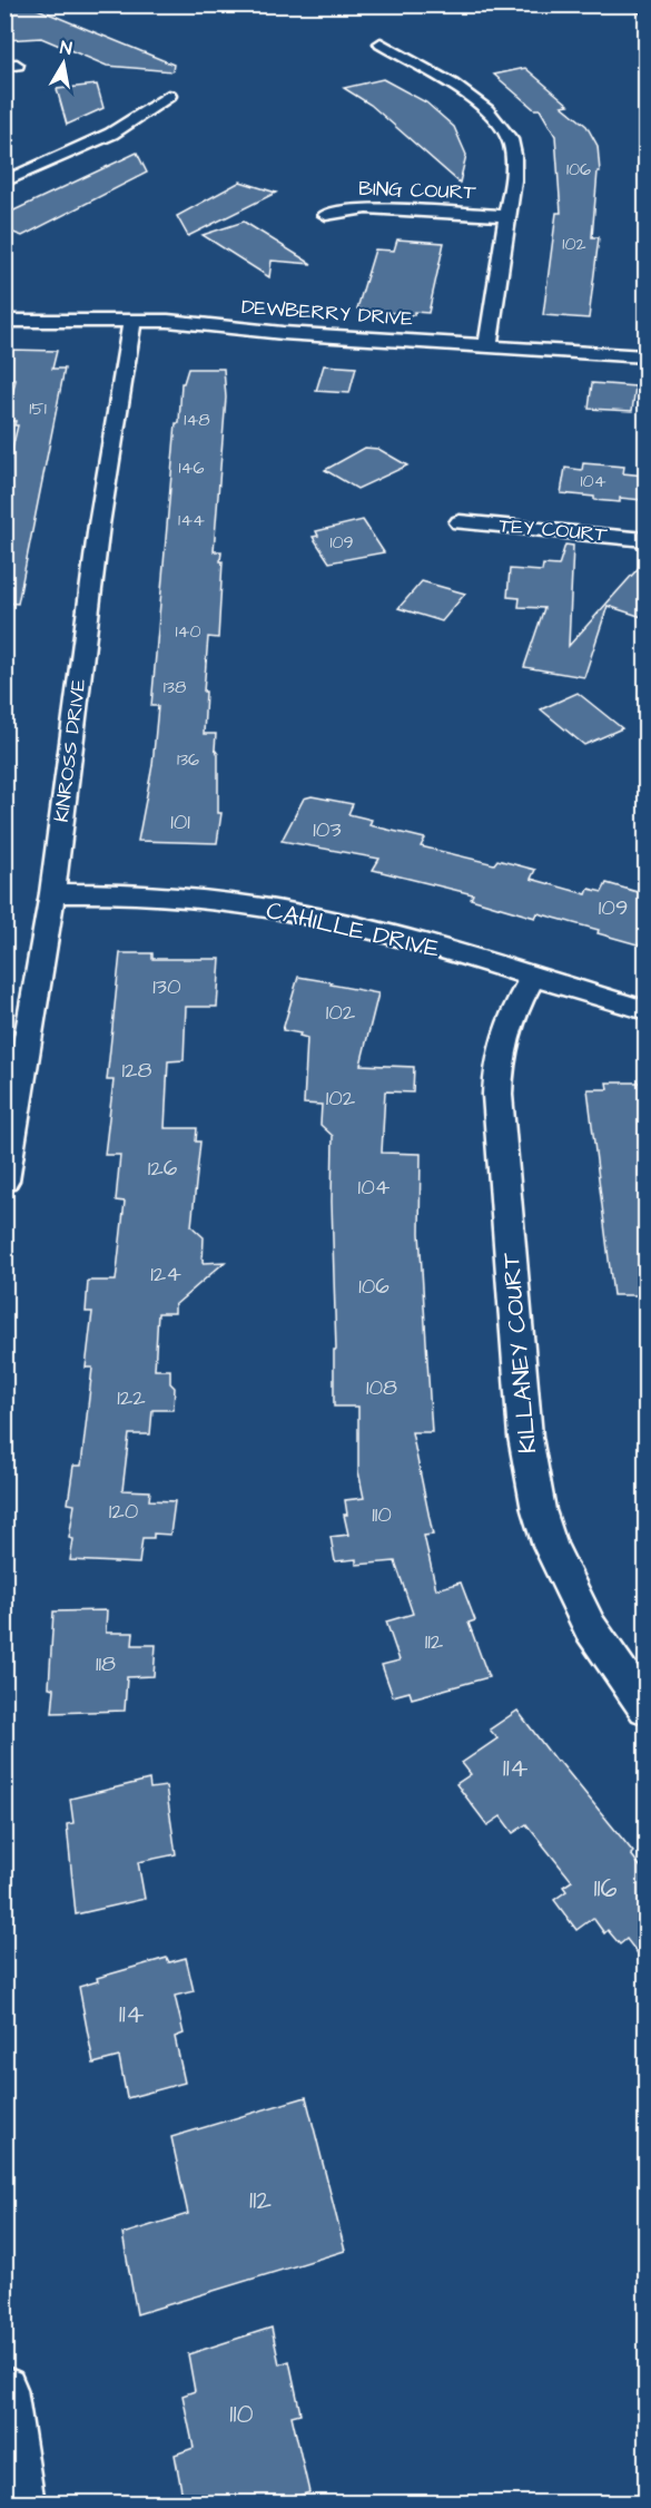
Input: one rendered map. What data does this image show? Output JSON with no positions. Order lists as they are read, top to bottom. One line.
{"streets":{"street":["BING COURT","DEWBERRY DRIVE","TEY COURT","KINROSS DRIVE","CAHILLE DRIVE","KILLANEY COURT"]},"crossings":[["DEWBERRY DRIVE","KINROSS DRIVE"],["KINROSS DRIVE","CAHILLE DRIVE"],["CAHILLE DRIVE","KILLANEY COURT"]],"house_numbers":["106","102","151","148","146","104","144","109","140","138","136","101","103","109","130","102","128","102","126","104","124","106","108","122","120","110","112","118","114","116","114","112","110"],"north":"top"}
